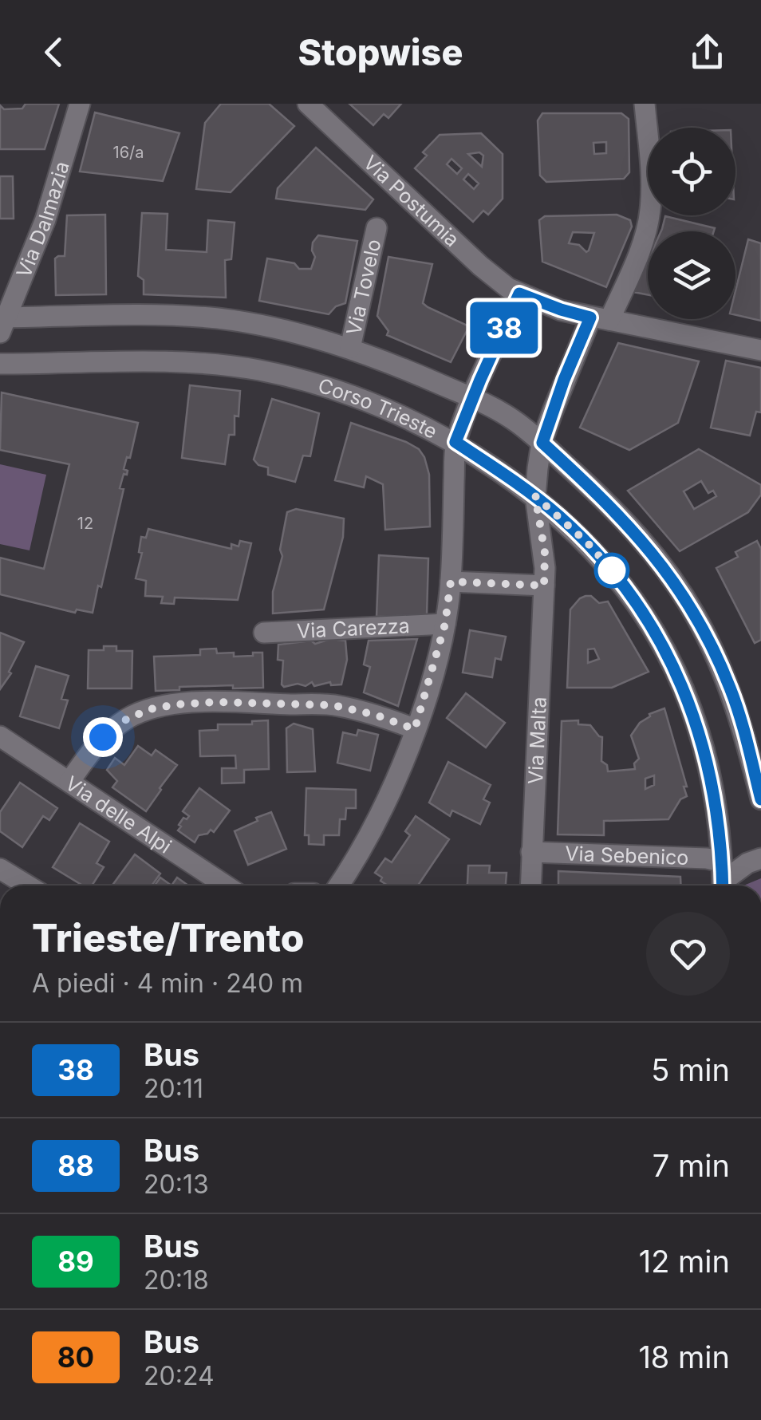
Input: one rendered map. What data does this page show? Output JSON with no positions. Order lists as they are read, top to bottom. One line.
{"streets":{"street":["Via Postumia","Via Dalmazia","Via Tovelo","Corso Trieste","Via Carezza","Via Malta","Via delle Alpi","Via Sebenico"]},"crossings":[["Via Postumia","Via Malta"],["Via Dalmazia","Corso Trieste"],["Corso Trieste","Via Malta"],["Corso Trieste","Via Sebenico"],["Via Malta","Via Sebenico"]],"lines":["bus line 38"],"house_numbers":["16/a","12"],"page":{"header":"Stopwise","on_map":"38","heading":["Trieste/Trento","A piedi · 4 min · 240 m"],"list":[{"mark":"38","name":"Bus","note":"20:11","value":"5 min"},{"mark":"88","name":"Bus","note":"20:13","value":"7 min"},{"mark":"89","name":"Bus","note":"20:18","value":"12 min"},{"mark":"80","name":"Bus","note":"20:24","value":"18 min"}]}}
